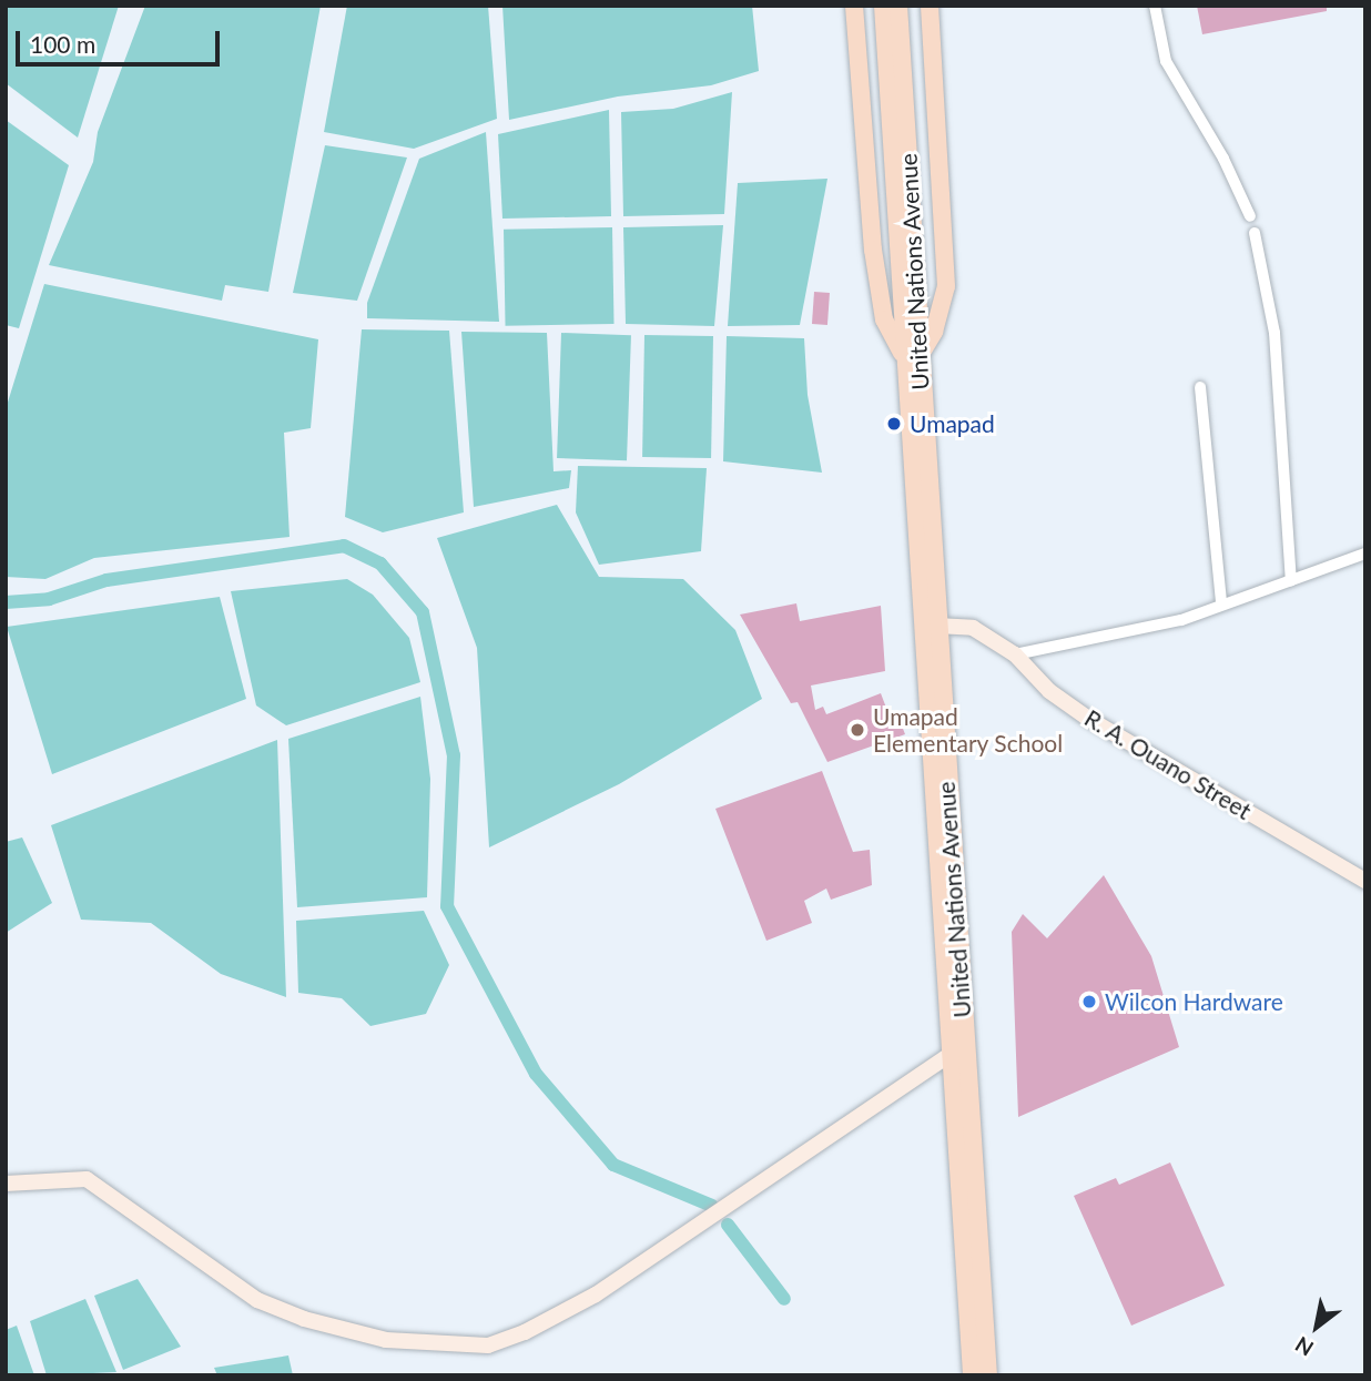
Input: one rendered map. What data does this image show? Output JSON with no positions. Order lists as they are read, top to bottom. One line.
{"streets":{"main road":["United Nations Avenue"],"street":["R. A. Ouano Street"]},"crossings":[["United Nations Avenue","R. A. Ouano Street"]],"places":["Umapad","Umapad Elementary School","Wilcon Hardware"],"scale_bar":"100 m","north":"bottom left"}
